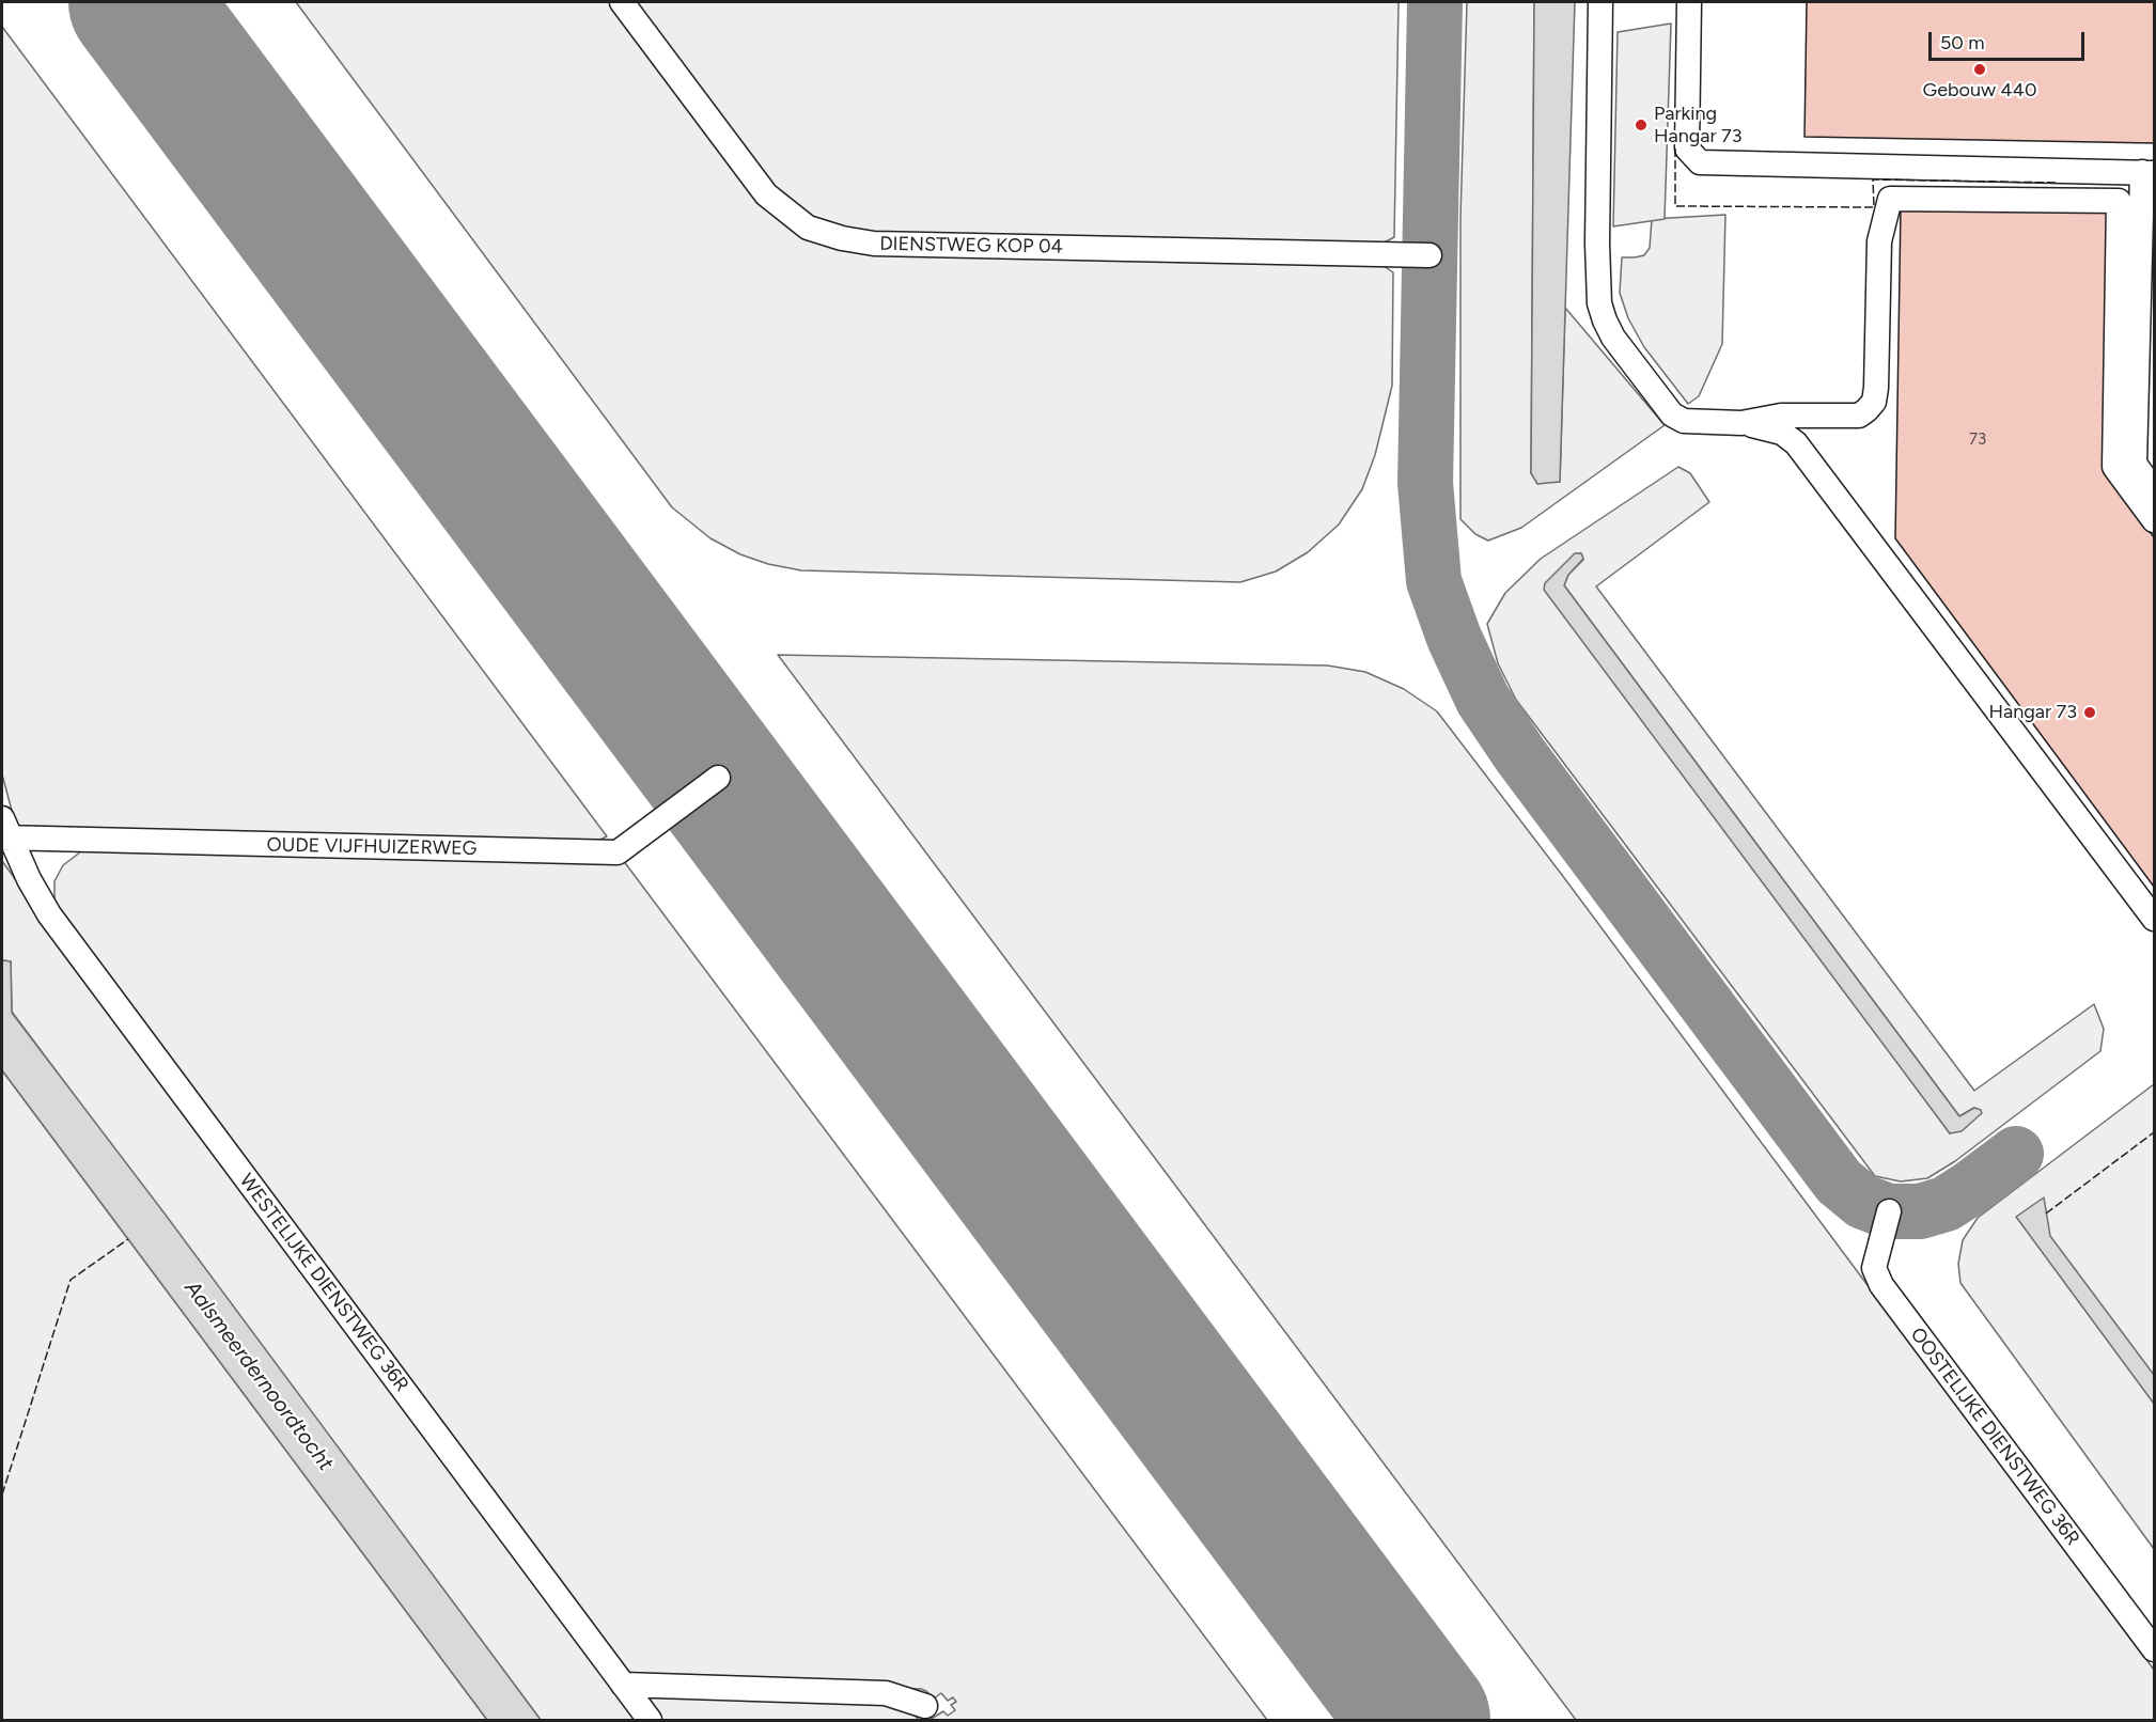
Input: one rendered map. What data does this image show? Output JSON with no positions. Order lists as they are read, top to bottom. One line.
{"streets":{"lane":["DIENSTWEG KOP 04","OUDE VIJFHUIZERWEG","WESTELIJKE DIENSTWEG 36R","OOSTELIJKE DIENSTWEG 36R"]},"crossings":[["OUDE VIJFHUIZERWEG","WESTELIJKE DIENSTWEG 36R"]],"water":["Aalsmeerdernoordtocht"],"places":["Gebouw 440","Parking Hangar 73","Hangar 73"],"house_numbers":["73"],"scale_bar":"50 m"}
